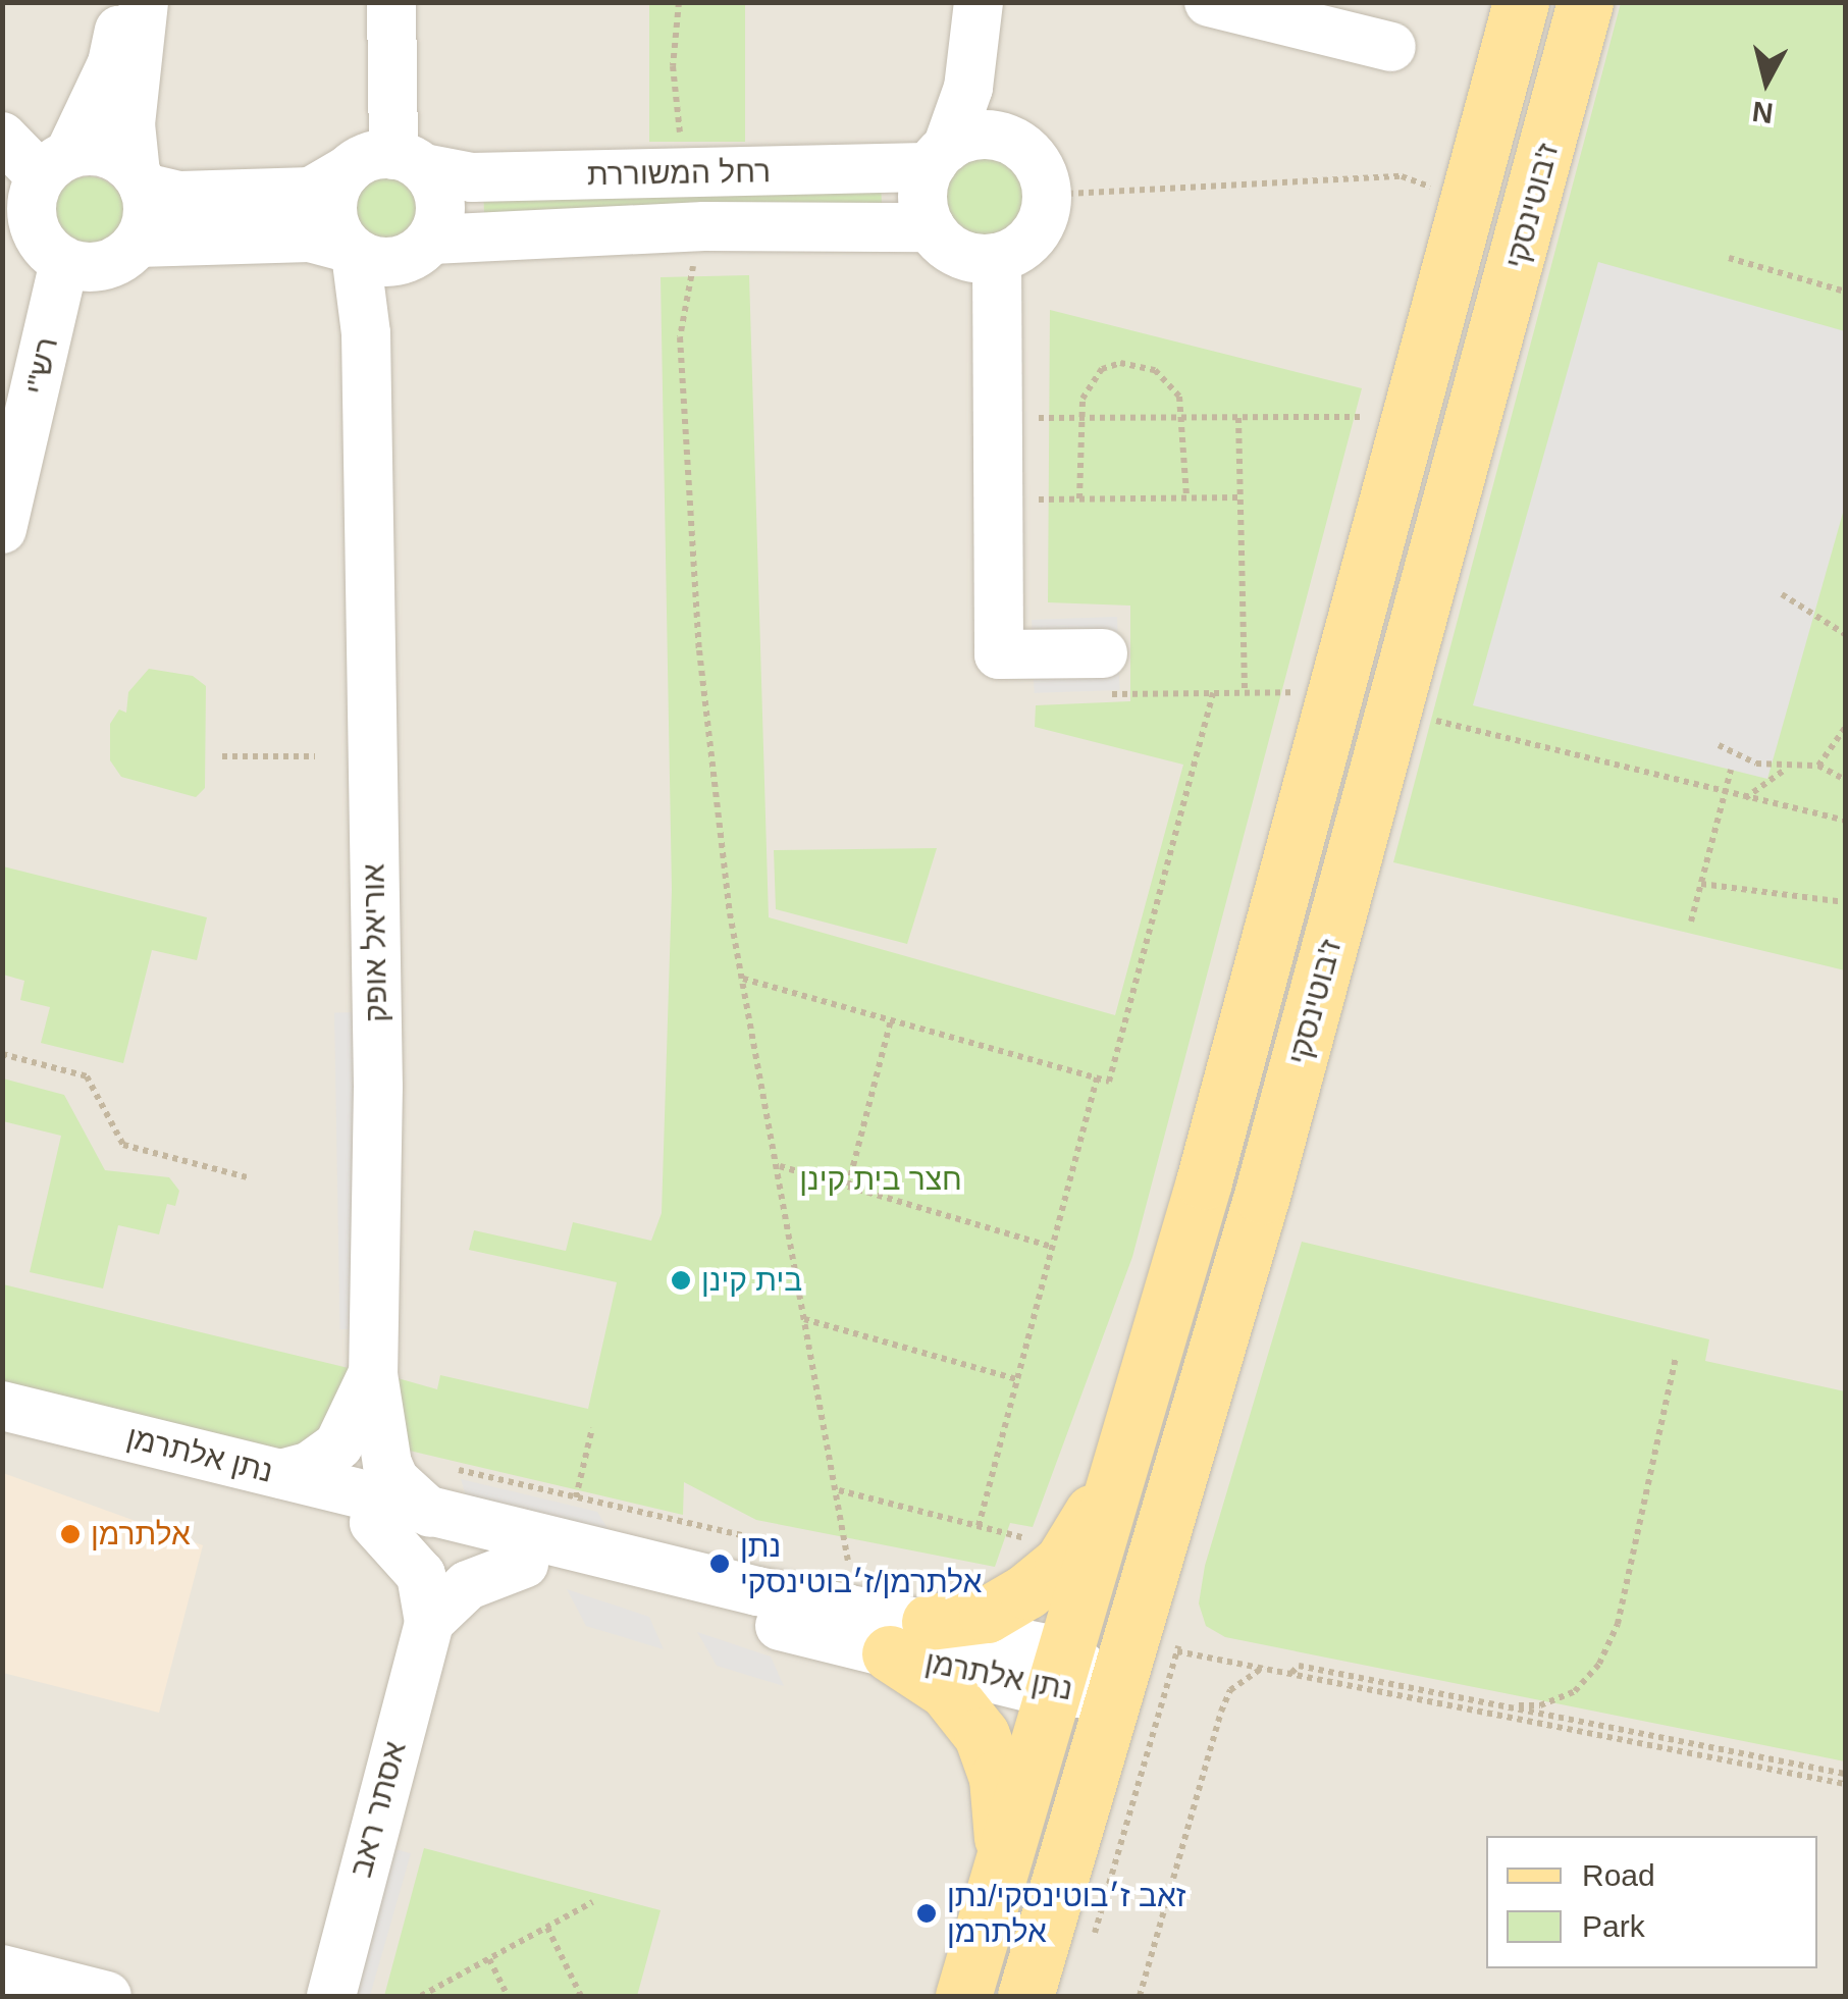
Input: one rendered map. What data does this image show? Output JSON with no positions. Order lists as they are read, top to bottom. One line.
{"streets":{"main road":["ז'בוטינסקי"],"street":["רחל המשוררת","רש\"י","אוריאל אופק","נתן אלתרמן","אסתר ראב"]},"crossings":[["רחל המשוררת","אוריאל אופק"],["ז'בוטינסקי","נתן אלתרמן"],["אוריאל אופק","נתן אלתרמן"],["נתן אלתרמן","אסתר ראב"]],"parks":["חצר בית קינן"],"places":["בית קינן","אלתרמן","נתן אלתרמן/ז׳בוטינסקי","זאב ז׳בוטינסקי/נתן אלתרמן"],"legend":["Road","Park"],"north":"bottom"}
